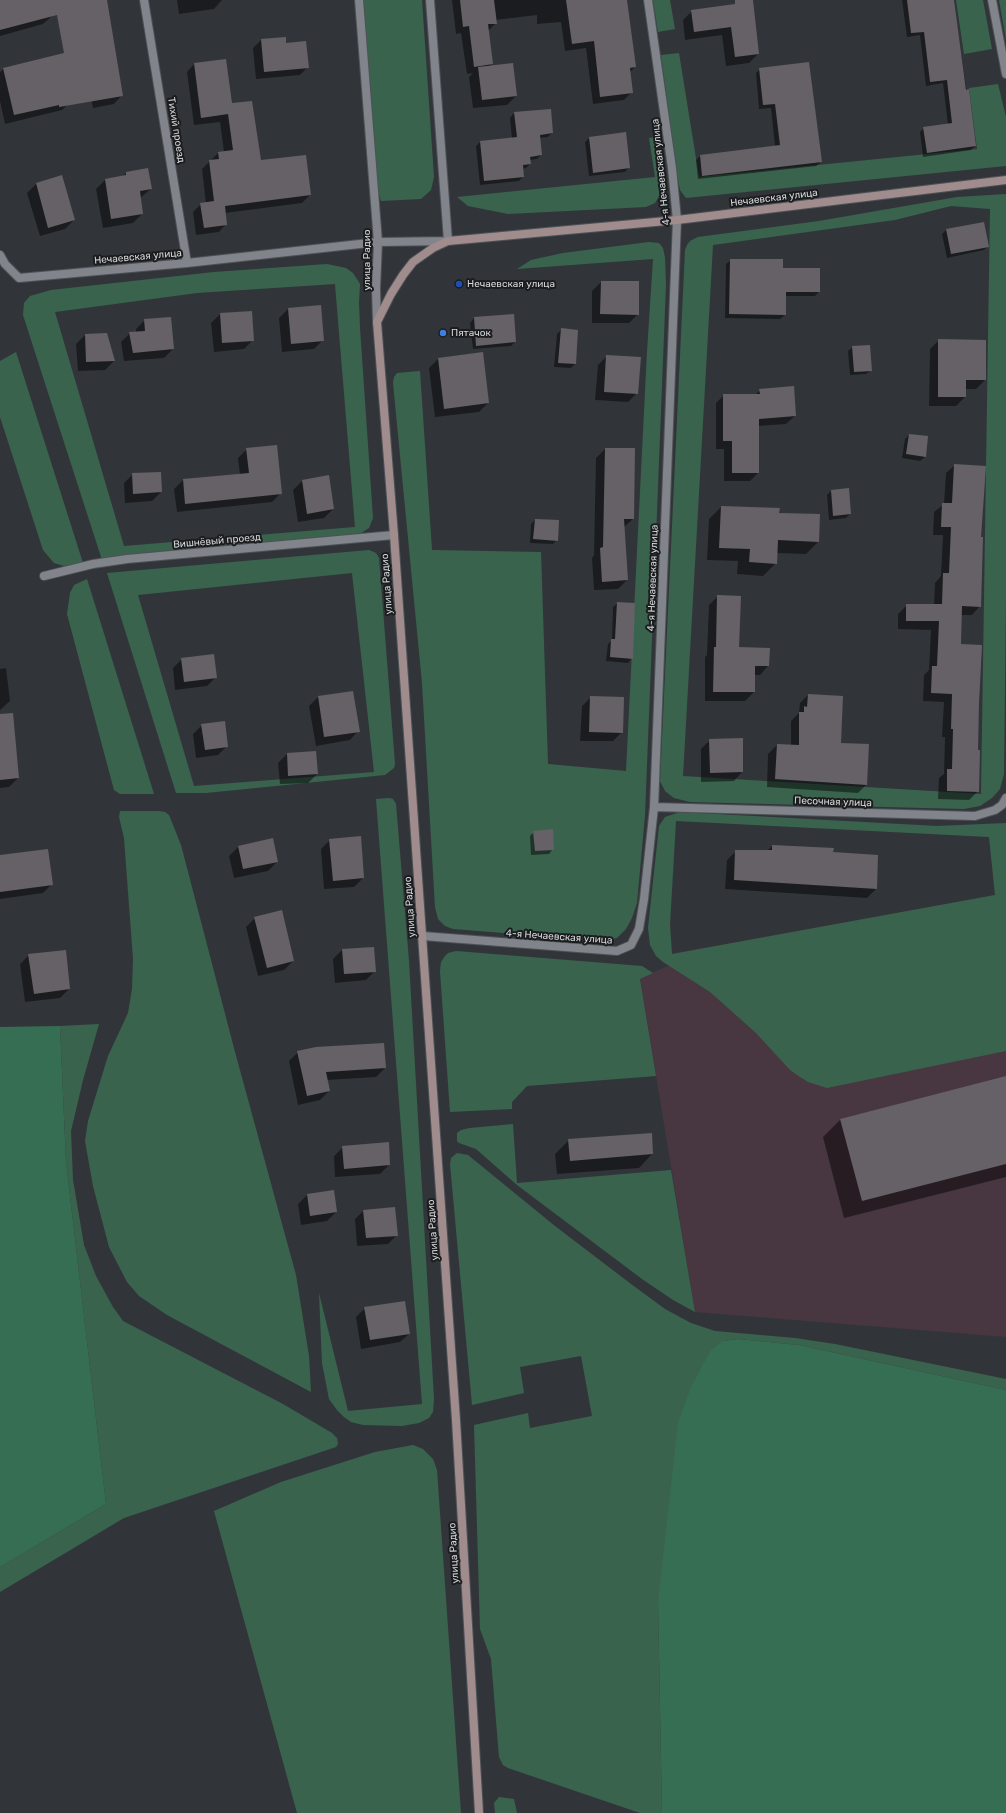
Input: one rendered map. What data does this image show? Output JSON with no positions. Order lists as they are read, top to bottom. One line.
{"streets":{"street":["Тихий проезд","4-я Нечаевская улица","Нечаевская улица","улица Радио","Вишнёвый проезд","Песочная улица"]},"crossings":[["Тихий проезд","Нечаевская улица"],["4-я Нечаевская улица","Нечаевская улица"],["4-я Нечаевская улица","улица Радио"],["4-я Нечаевская улица","Песочная улица"],["Нечаевская улица","улица Радио"],["улица Радио","Вишнёвый проезд"]],"places":["Нечаевская улица","Пятачок"]}
